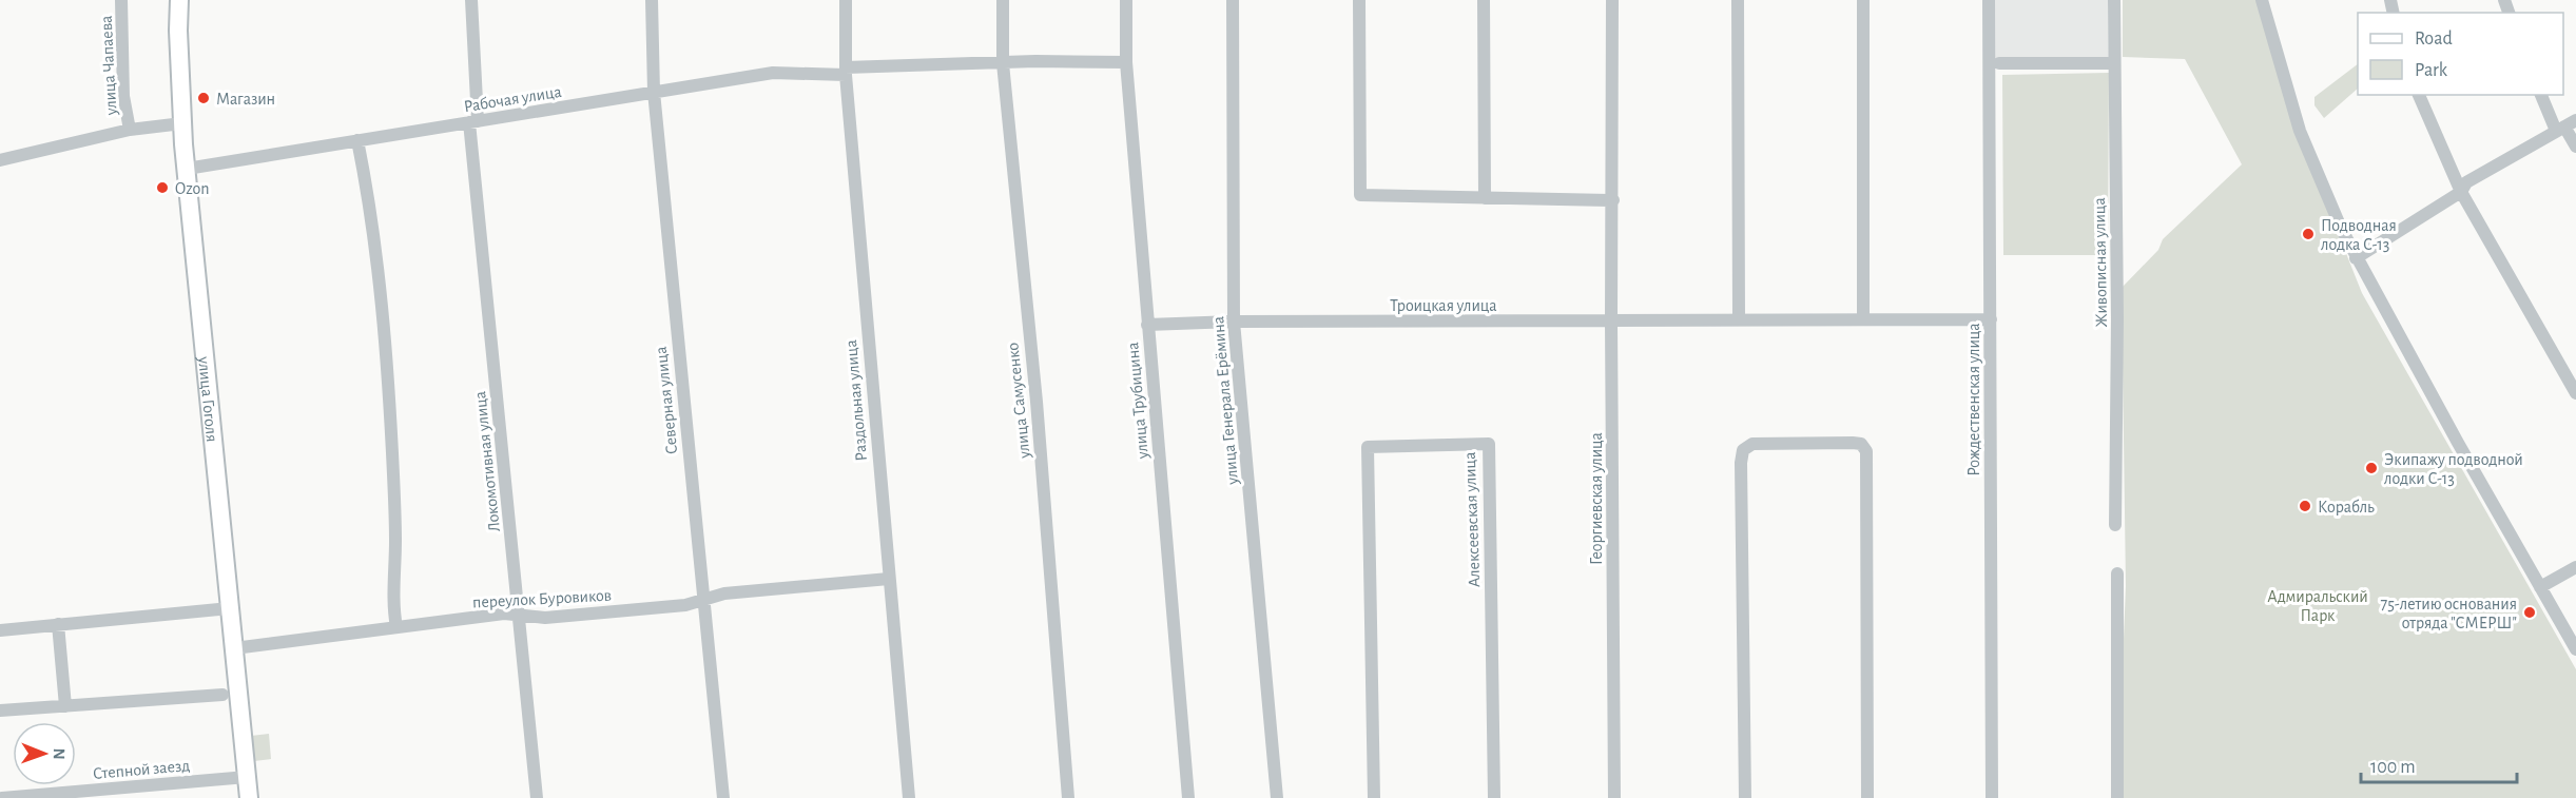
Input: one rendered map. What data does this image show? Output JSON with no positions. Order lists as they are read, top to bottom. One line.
{"streets":{"main road":["улица Гоголя"],"street":["улица Чапаева","Рабочая улица","Живописная улица","Троицкая улица","Рождественская улица","Северная улица","Раздольная улица","улица Самусенко","улица Трубицина","улица Генерала Ерёмина","Локомотивная улица","Георгиевская улица","Алексеевская улица","переулок Буровиков","Степной заезд"]},"crossings":[["Рабочая улица","улица Гоголя"],["Рабочая улица","Северная улица"],["Рабочая улица","Раздольная улица"],["Рабочая улица","улица Самусенко"],["Рабочая улица","улица Трубицина"],["Рабочая улица","Локомотивная улица"],["Троицкая улица","Рождественская улица"],["Троицкая улица","улица Трубицина"],["Троицкая улица","улица Генерала Ерёмина"],["Троицкая улица","Георгиевская улица"],["улица Гоголя","переулок Буровиков"],["улица Гоголя","Степной заезд"],["Северная улица","переулок Буровиков"],["Раздольная улица","переулок Буровиков"],["Локомотивная улица","переулок Буровиков"]],"parks":["Адмиральский Парк"],"places":["Магазин","Ozon","Подводная лодка С-13","Экипажу подводной лодки С-13","Корабль","75-летию основания отряда \"СМЕРШ\""],"legend":["Road","Park"],"scale_bar":"100 m","north":"right"}
